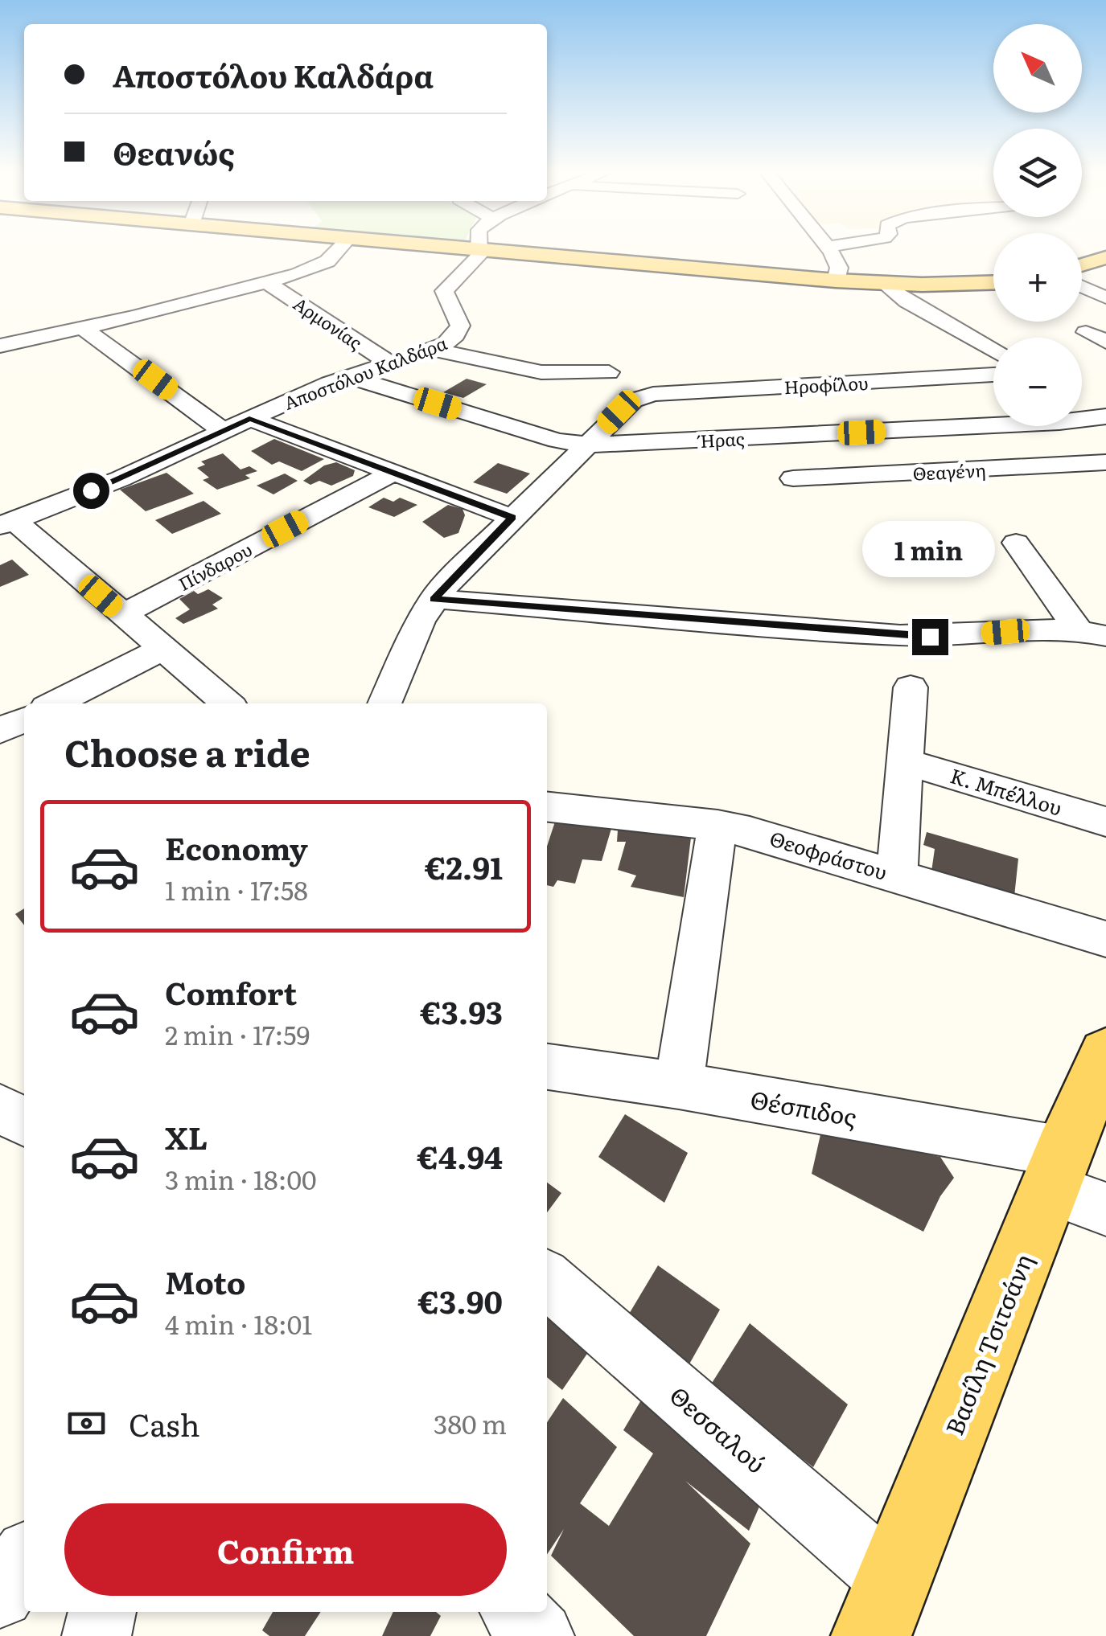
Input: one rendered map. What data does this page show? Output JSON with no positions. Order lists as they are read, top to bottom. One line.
{"streets":{"main road":["Βασίλη Τσιτσάνη"],"street":["Αρμονίας","Αποστόλου Καλδάρα","Ηροφίλου","Ήρας","Θεαγένη","Πίνδαρου","Κ. Μπέλλου","Θεοφράστου","Θέσπιδος","Θεσσαλού"]},"crossings":[["Αρμονίας","Αποστόλου Καλδάρα"],["Αποστόλου Καλδάρα","Ήρας"],["Ηροφίλου","Ήρας"],["Θέσπιδος","Βασίλη Τσιτσάνη"],["Βασίλη Τσιτσάνη","Θεσσαλού"]],"north":"top left","page":{"map_buttons":["+","−"],"banner":["Αποστόλου Καλδάρα","Θεανώς"],"bubble":"1 min","heading":"Choose a ride","list":[{"name":"Economy","note":"1 min · 17:58","value":"€2.91"},{"name":"Comfort","note":"2 min · 17:59","value":"€3.93"},{"name":"XL","note":"3 min · 18:00","value":"€4.94"},{"name":"Moto","note":"4 min · 18:01","value":"€3.90"}],"pay":["Cash","380 m"],"buttons":"Confirm"}}
